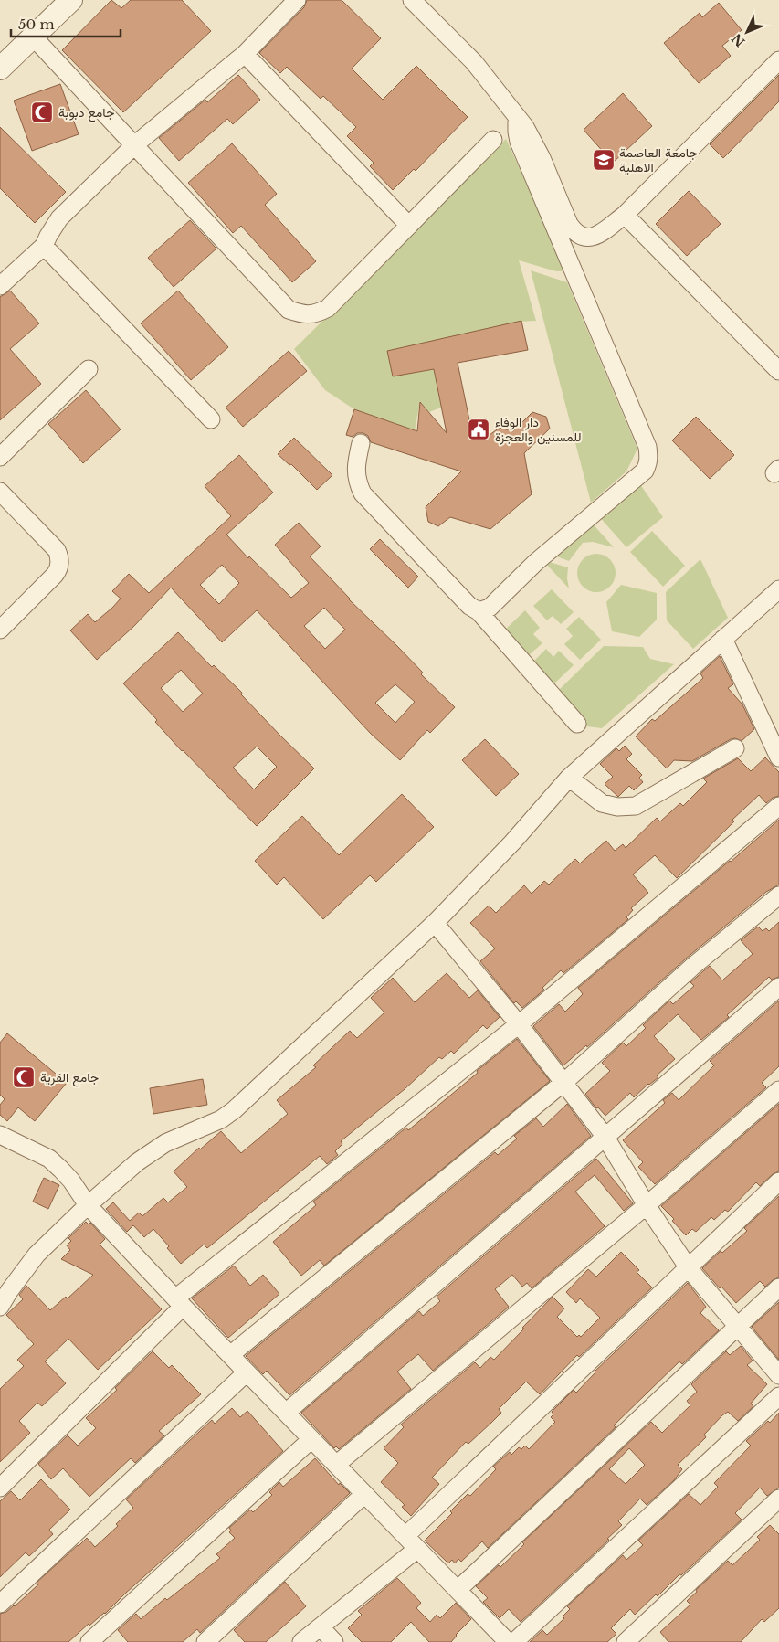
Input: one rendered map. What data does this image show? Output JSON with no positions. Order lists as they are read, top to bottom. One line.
{"places":{"mosque":["جامع دبوبة","جامع القرية"],"school or university":["جامعة العاصمة الاهلية"],"public building":["دار الوفاء للمسنين والعجزة"]},"scale_bar":"50 m","north":"bottom left"}
